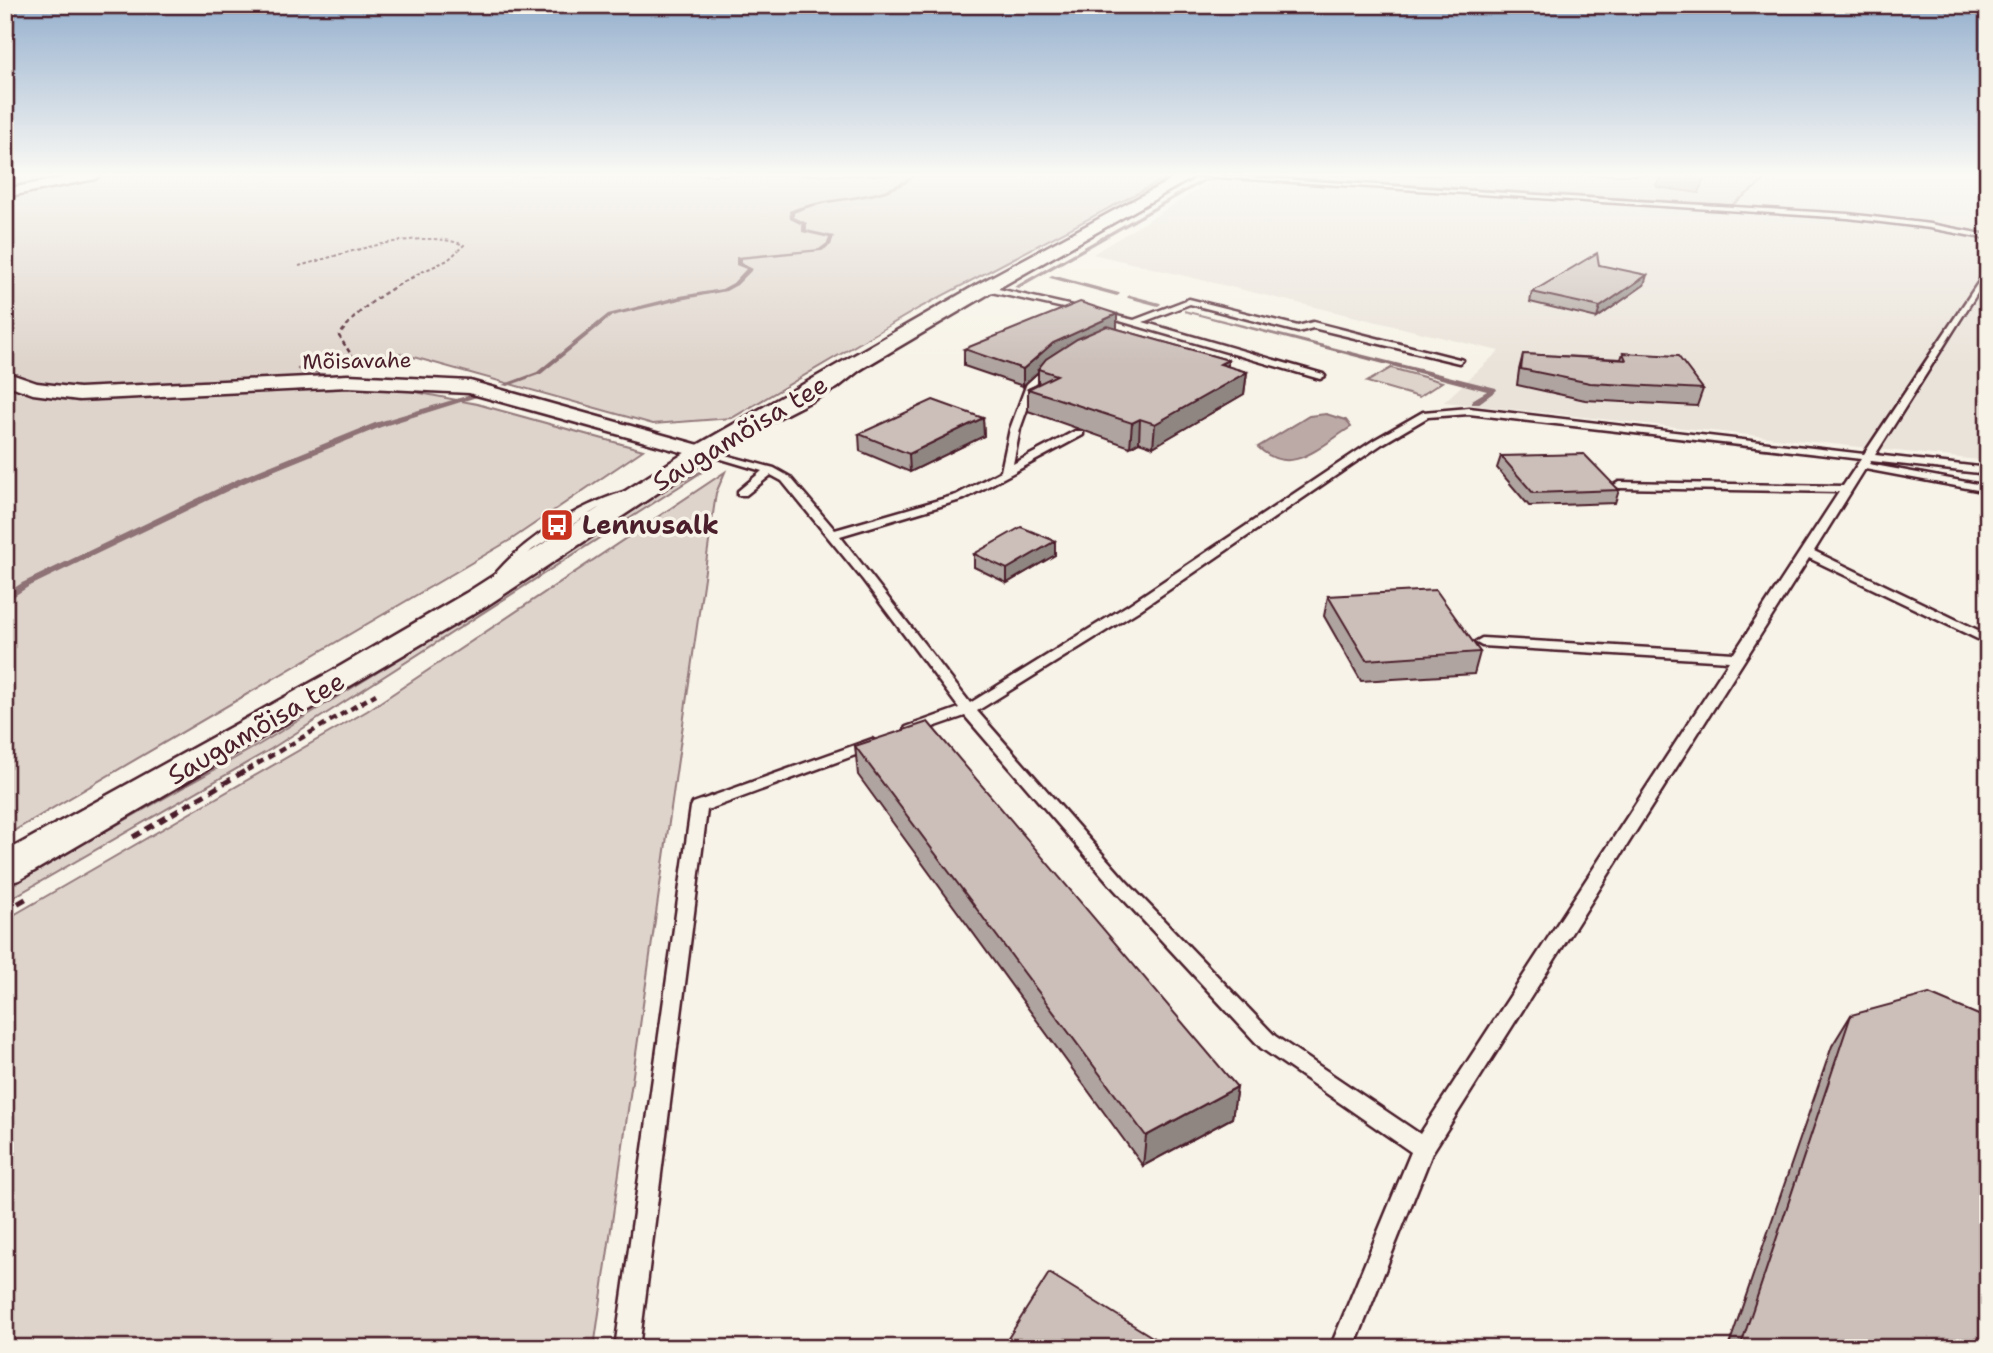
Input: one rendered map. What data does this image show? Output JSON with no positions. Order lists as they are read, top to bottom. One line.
{"streets":{"street":["Mõisavahe","Saugamõisa tee"]},"crossings":[["Mõisavahe","Saugamõisa tee"]],"places":{"bus stop":["Lennusalk"]}}
